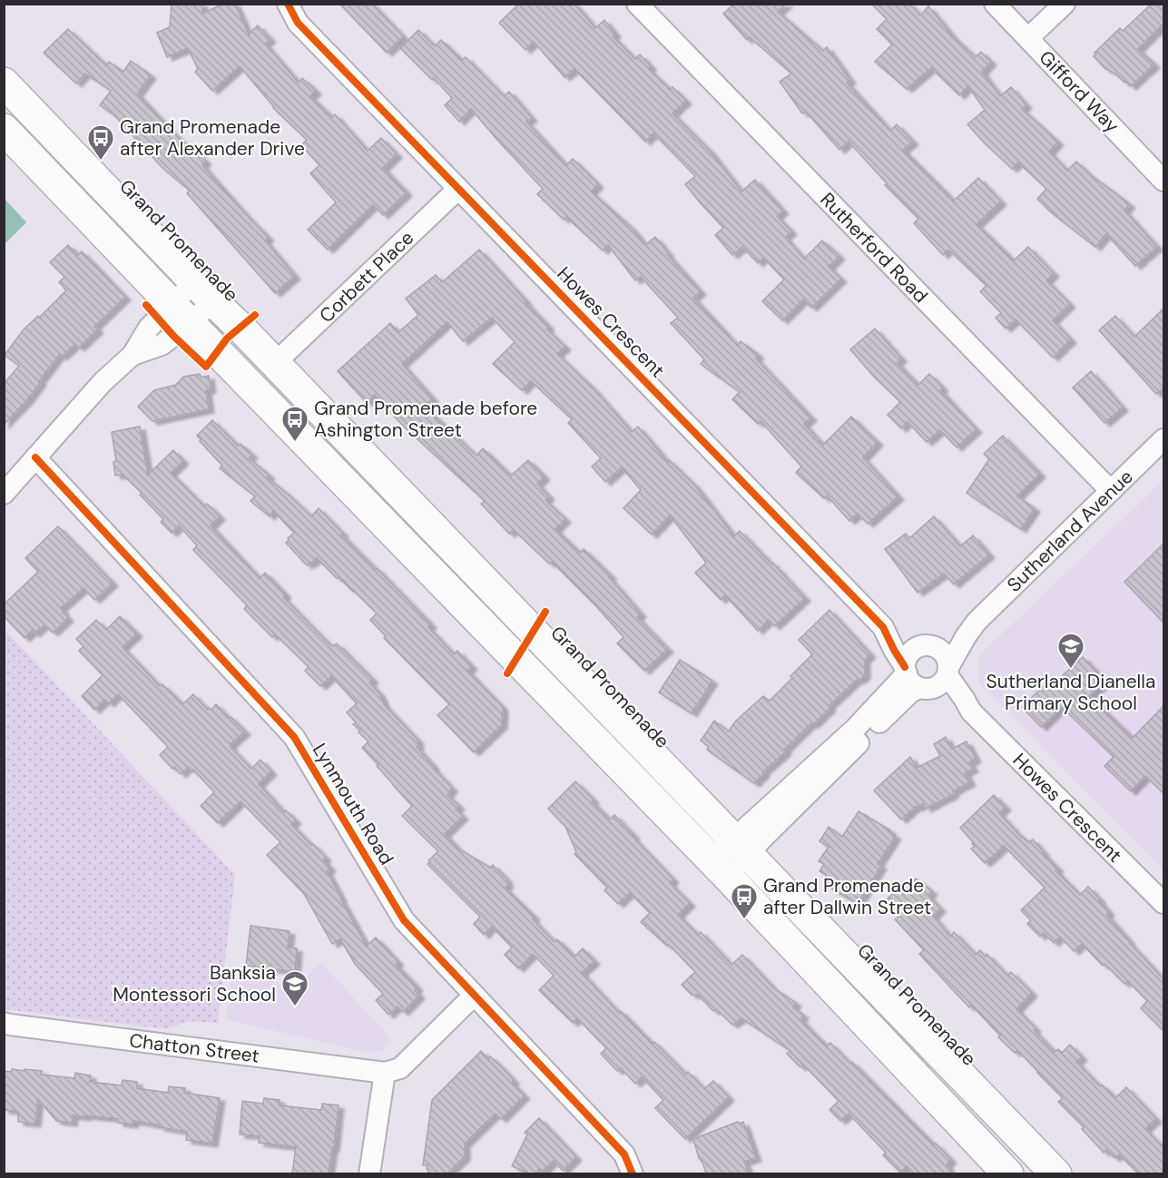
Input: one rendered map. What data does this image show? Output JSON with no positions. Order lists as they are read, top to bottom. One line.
{"streets":{"main road":["Grand Promenade"],"street":["Gifford Way","Rutherford Road","Corbett Place","Howes Crescent","Sutherland Avenue","Lynmouth Road","Chatton Street"]},"crossings":[["Grand Promenade","Corbett Place"],["Rutherford Road","Sutherland Avenue"],["Corbett Place","Howes Crescent"],["Howes Crescent","Sutherland Avenue"]],"places":{"bus stop":["Grand Promenade after Alexander Drive","Grand Promenade before Ashington Street","Grand Promenade after Dallwin Street"],"school or university":["Sutherland Dianella Primary School","Banksia Montessori School"]}}
